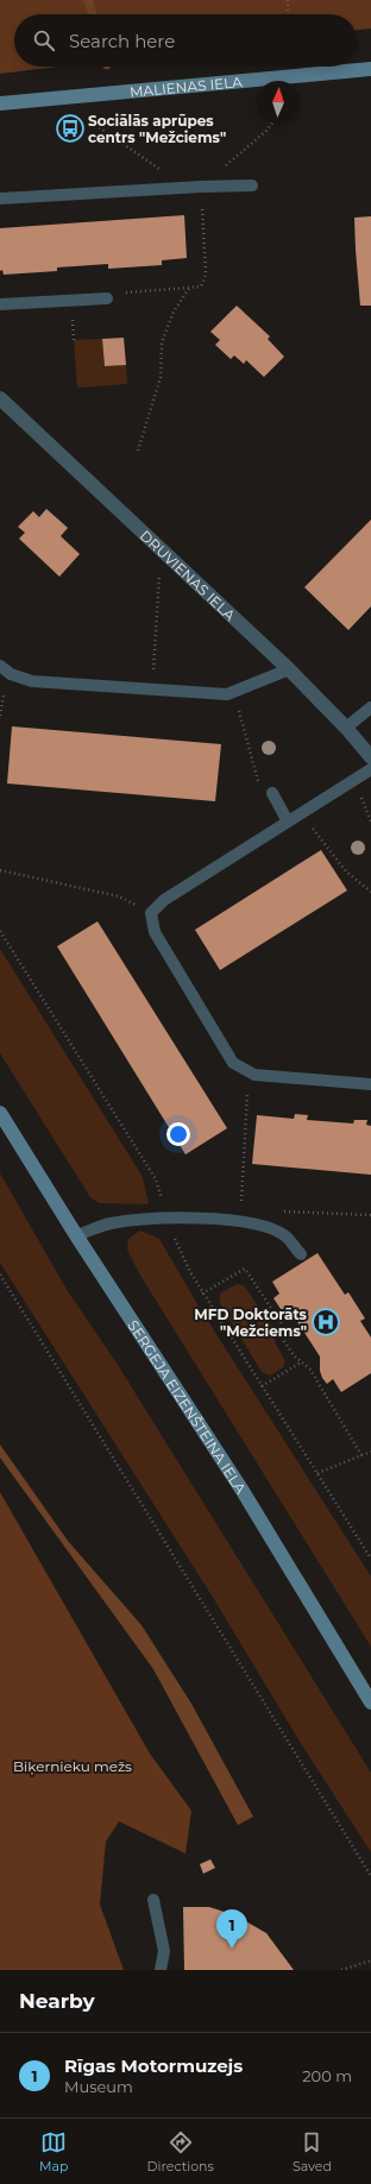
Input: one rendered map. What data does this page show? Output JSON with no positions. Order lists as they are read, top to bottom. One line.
{"streets":{"street":["MALIENAS IELA","DRUVIENAS IELA","SERGEJA EIZENŠTEINA IELA"]},"parks":["Biķernieku mežs"],"places":{"bus stop":["Sociālās aprūpes centrs \"Mežciems\""],"hospital":["MFD Doktorāts \"Mežciems\""]},"north":"top","page":{"search":"Search here","pins":"1","heading":"Nearby","list":[{"mark":"1","name":"Rīgas Motormuzejs","note":"Museum","value":"200 m"}],"nav":["Map","Directions","Saved"]}}
